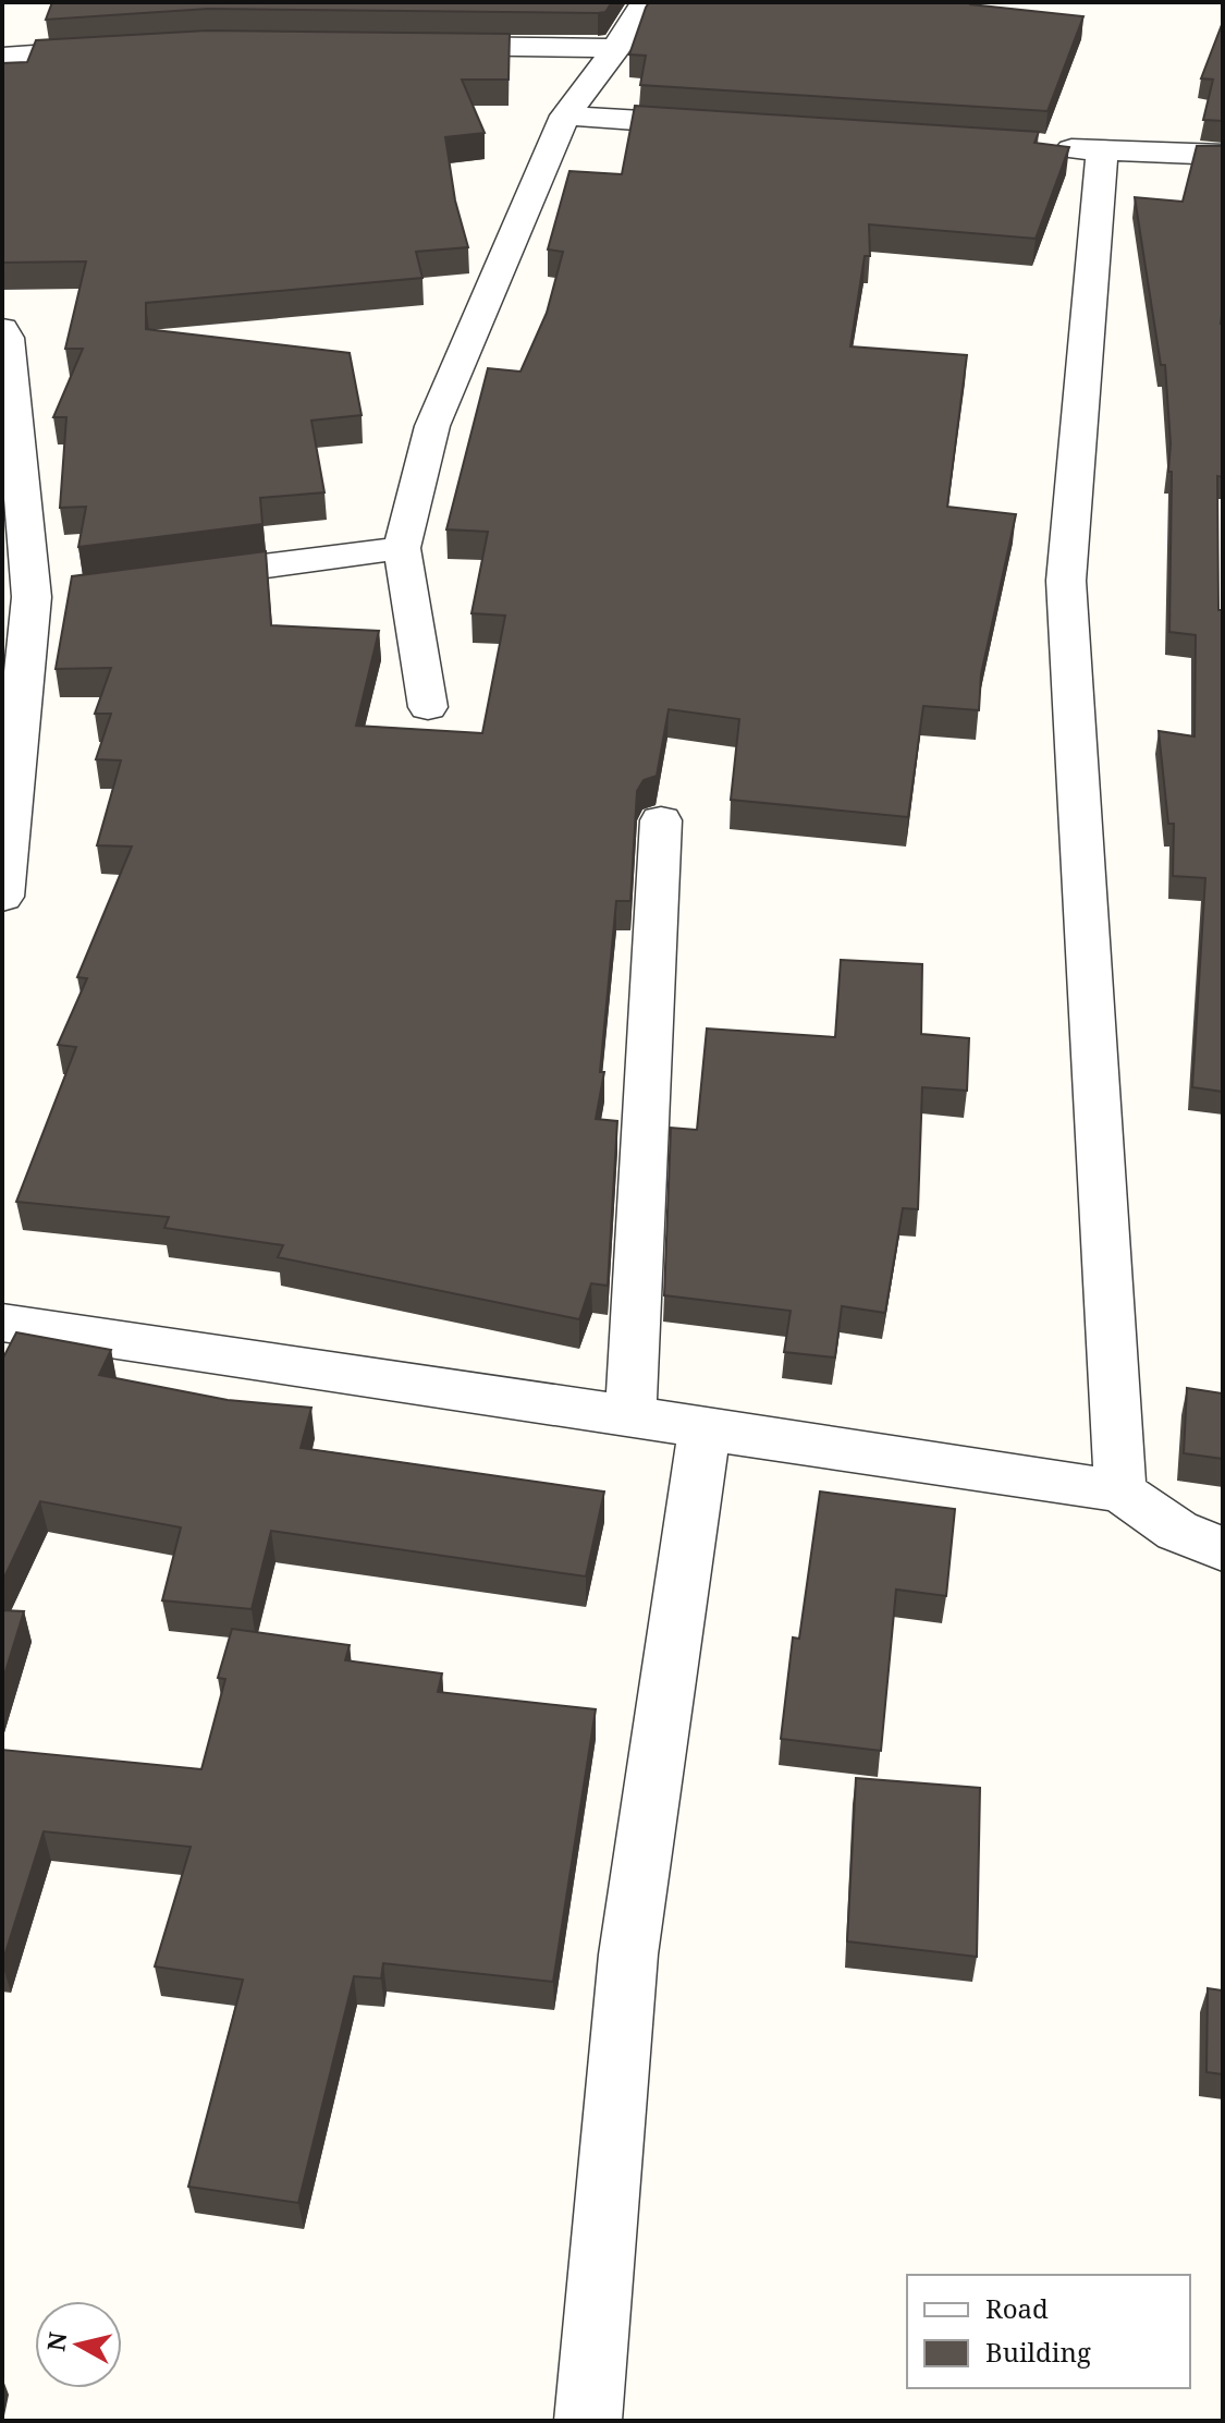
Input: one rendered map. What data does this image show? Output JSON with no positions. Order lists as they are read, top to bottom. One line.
{"legend":["Road","Building"],"north":"left"}
